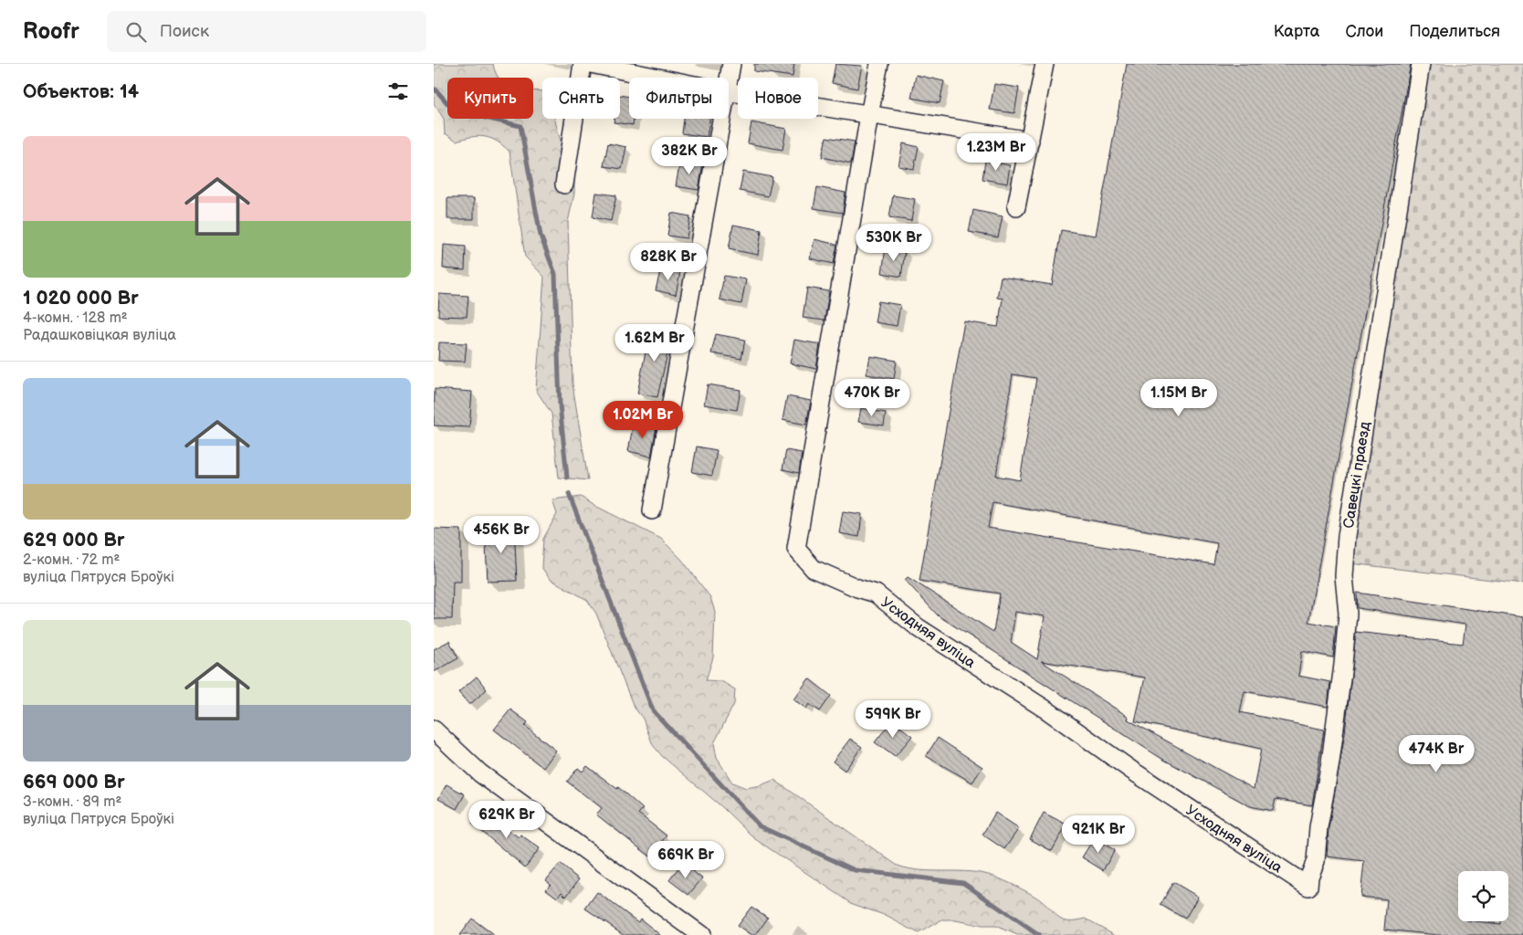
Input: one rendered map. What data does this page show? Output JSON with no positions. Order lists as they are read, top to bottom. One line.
{"streets":{"street":["Савецкі праезд","Усходняя вуліца"]},"crossings":[["Савецкі праезд","Усходняя вуліца"]],"page":{"header":"Roofr","search":"Поиск","nav":["Карта","Слои","Поделиться"],"heading":"Объектов: 14","chip":["Купить","Снять","Фильтры","Новое"],"list":[{"name":"1 020 000 Br","note":"4-комн. · 128 m² · Радашковіцкая вуліца"},{"name":"629 000 Br","note":"2-комн. · 72 m² · вуліца Пятруся Броўкі"},{"name":"669 000 Br","note":"3-комн. · 89 m² · вуліца Пятруся Броўкі"}],"price":["1.23M Br","382K Br","530K Br","828K Br","1.62M Br","470K Br","1.15M Br","1.02M Br","456K Br","599K Br","474K Br","629K Br","921K Br","669K Br"]}}
